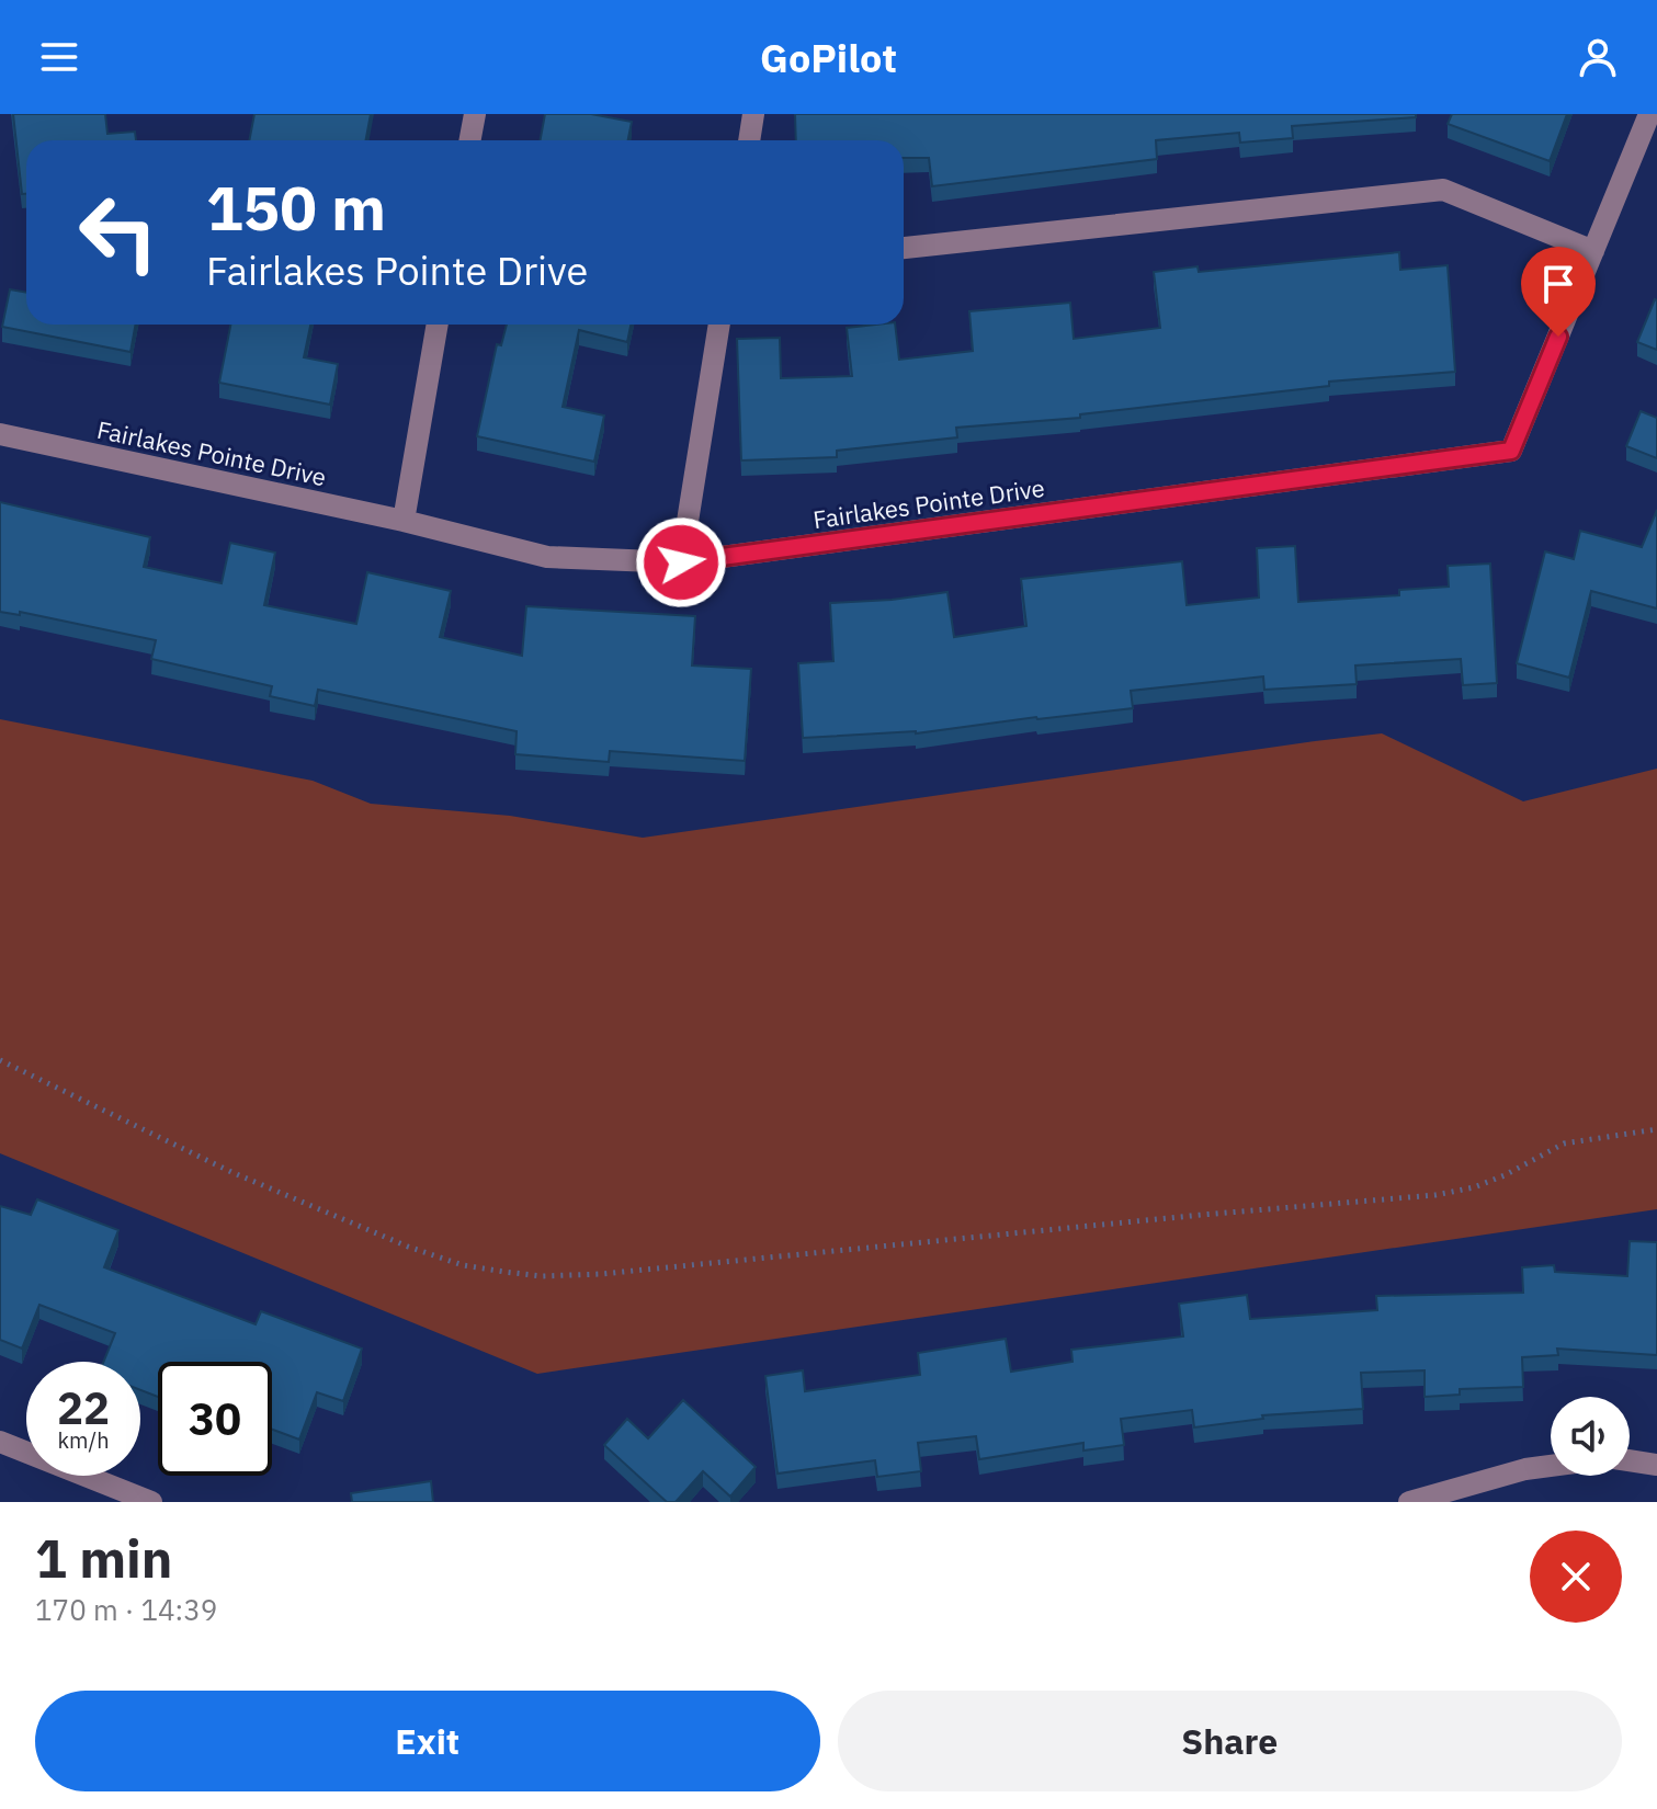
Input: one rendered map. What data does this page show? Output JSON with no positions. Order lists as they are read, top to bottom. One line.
{"streets":{"street":["Fairlakes Pointe Drive"]},"page":{"header":"GoPilot","turn":["150 m","Fairlakes Pointe Drive"],"speed":"22 km/h","limit":"30","heading":["1 min","170 m · 14:39"],"buttons":["Exit","Share"]}}
